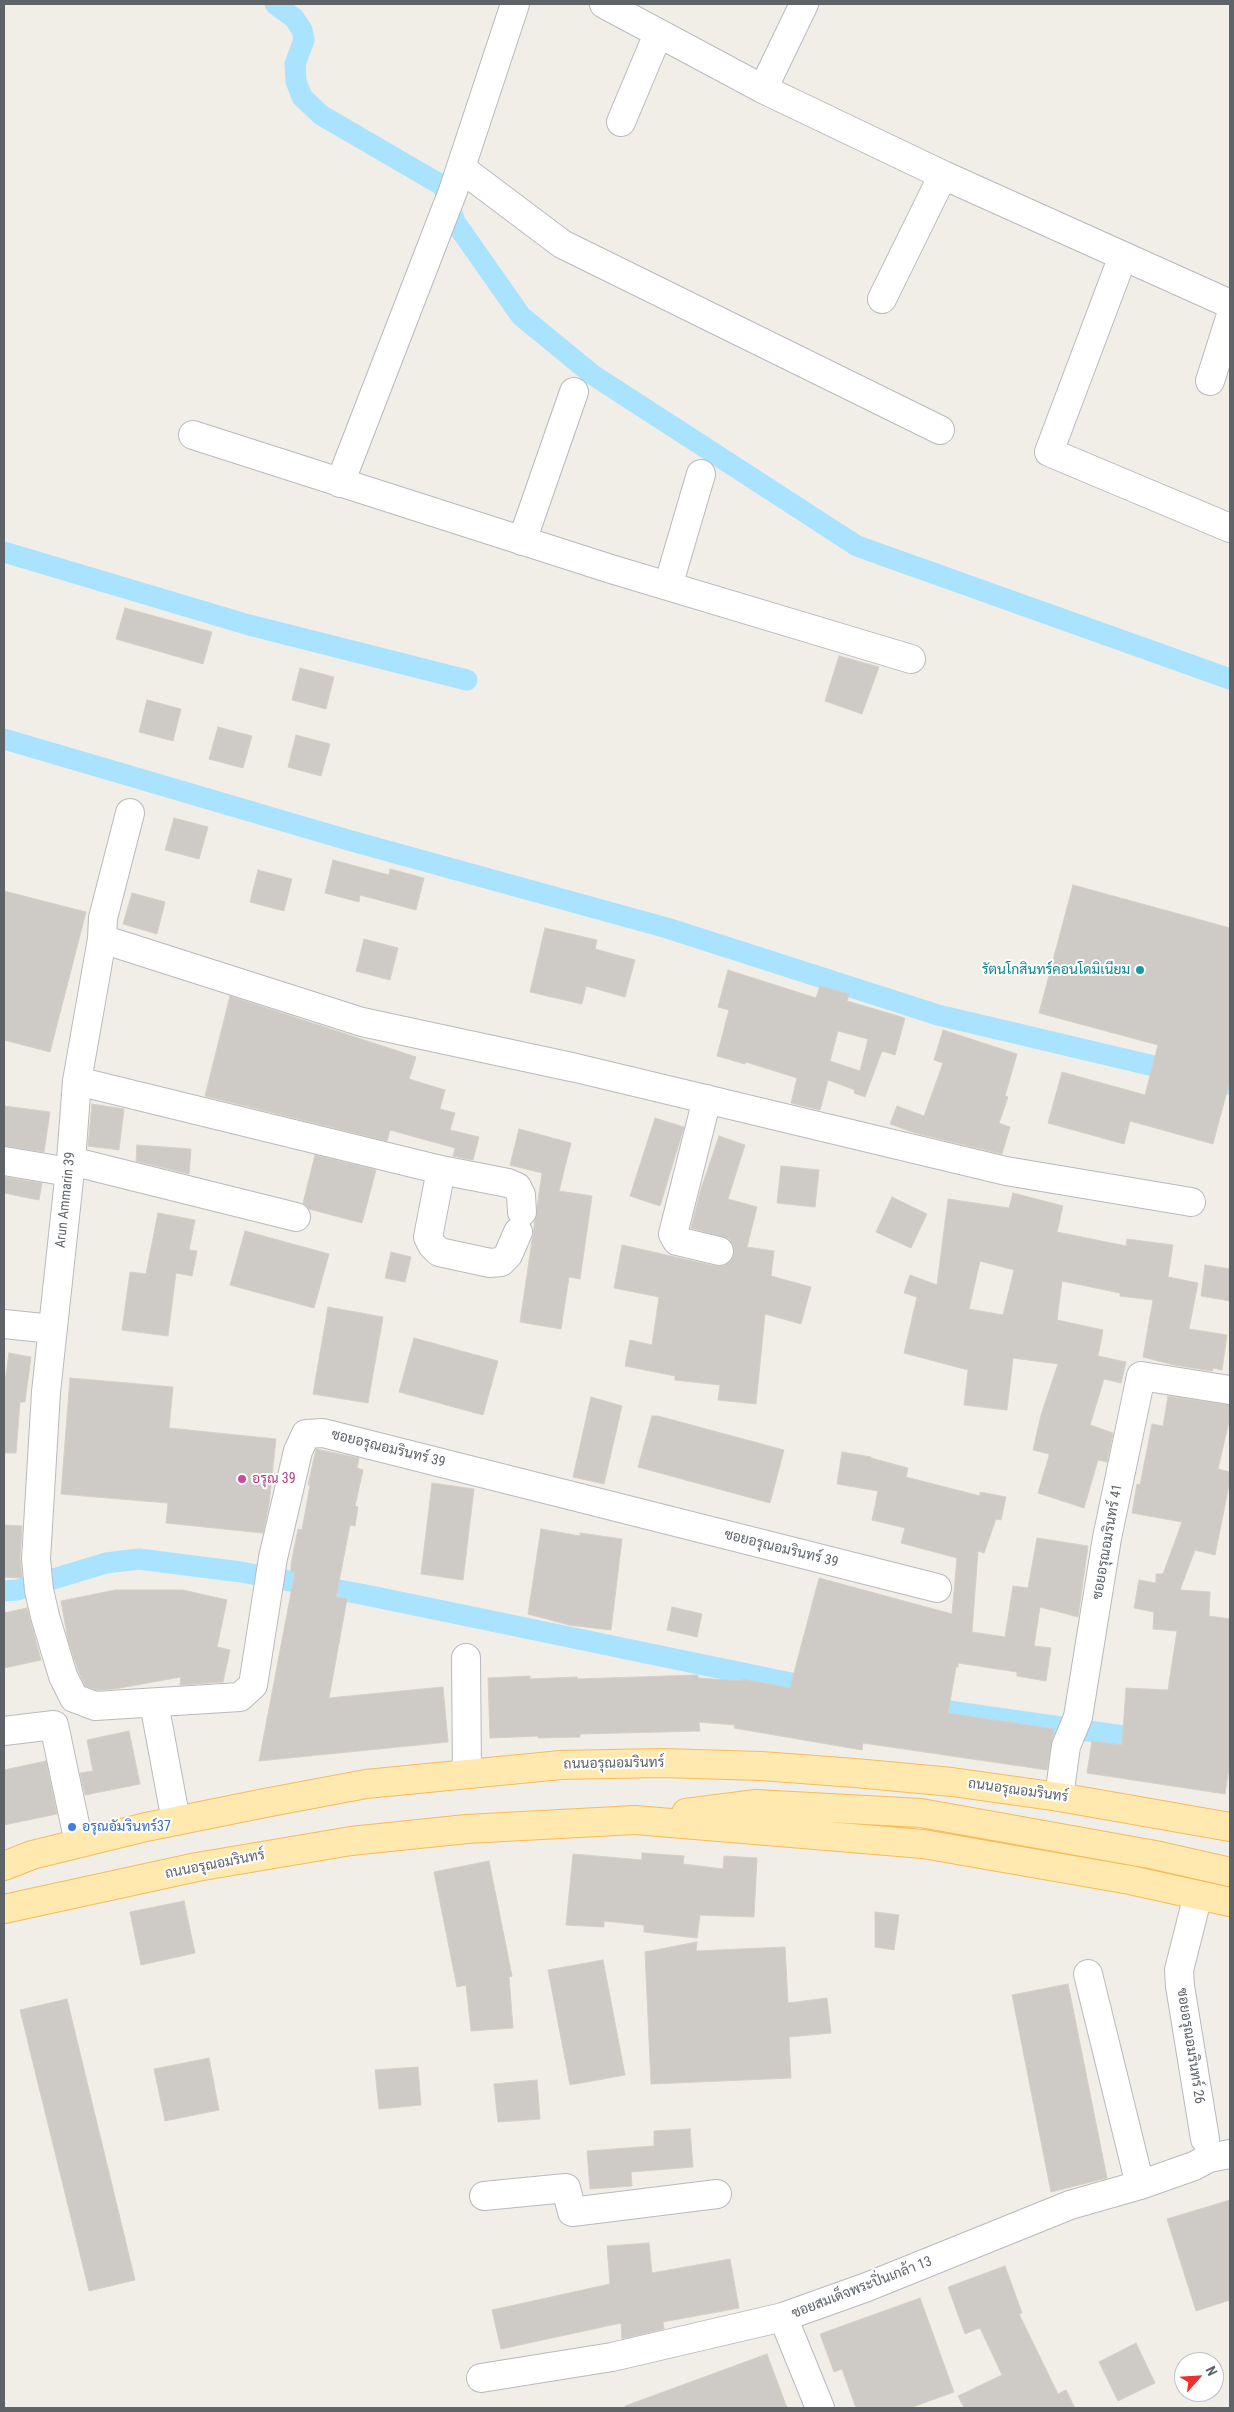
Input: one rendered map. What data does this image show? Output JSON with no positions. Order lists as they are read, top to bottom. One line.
{"streets":{"main road":["ถนนอรุณอมรินทร์"],"street":["Arun Ammarin 39","ซอยอรุณอมรินทร์ 39","ซอยอรุณอมรินทร์ 41","ซอยอรุณอมรินทร์ 26","ซอยสมเด็จพระปิ่นเกล้า 13"]},"crossings":[["Arun Ammarin 39","ซอยอรุณอมรินทร์ 39"],["ซอยอรุณอมรินทร์ 41","ถนนอรุณอมรินทร์"],["ถนนอรุณอมรินทร์","ซอยอรุณอมรินทร์ 26"]],"places":["รัตนโกสินทร์คอนโดมิเนียม","อรุณ 39","อรุณอัมรินทร์37"],"north":"top right"}
